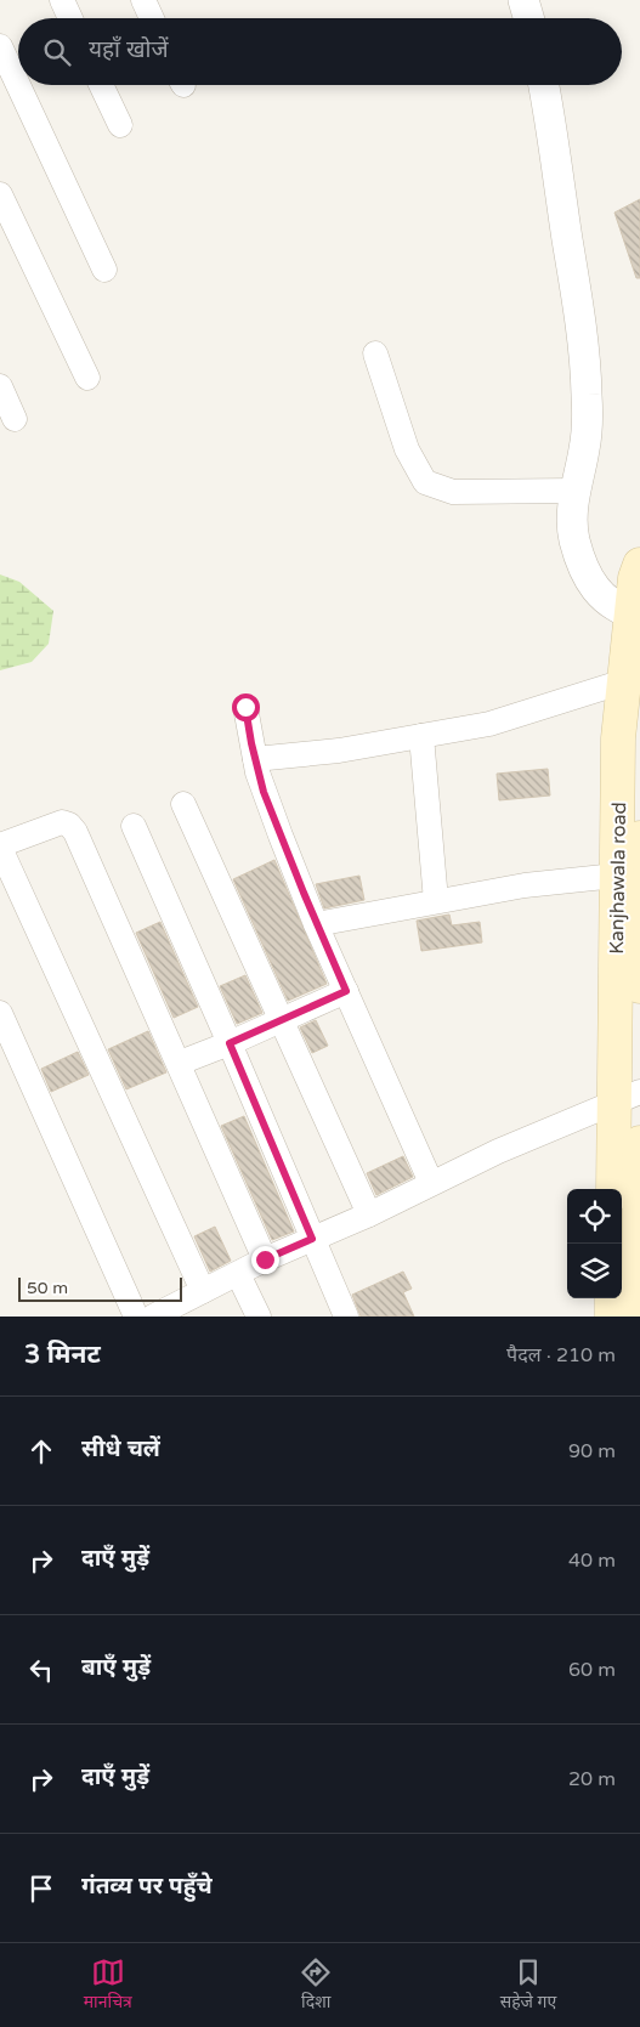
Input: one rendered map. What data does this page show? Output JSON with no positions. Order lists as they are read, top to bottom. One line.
{"streets":{"main road":["Kanjhawala road"]},"scale_bar":"50 m","page":{"search":"यहाँ खोजें","scale":"50 m","heading":["3 मिनट","पैदल · 210 m"],"list":[["सीधे चलें","90 m"],["दाएँ मुड़ें","40 m"],["बाएँ मुड़ें","60 m"],["दाएँ मुड़ें","20 m"],"गंतव्य पर पहुँचे"],"nav":["मानचित्र","दिशा","सहेजे गए"]}}
